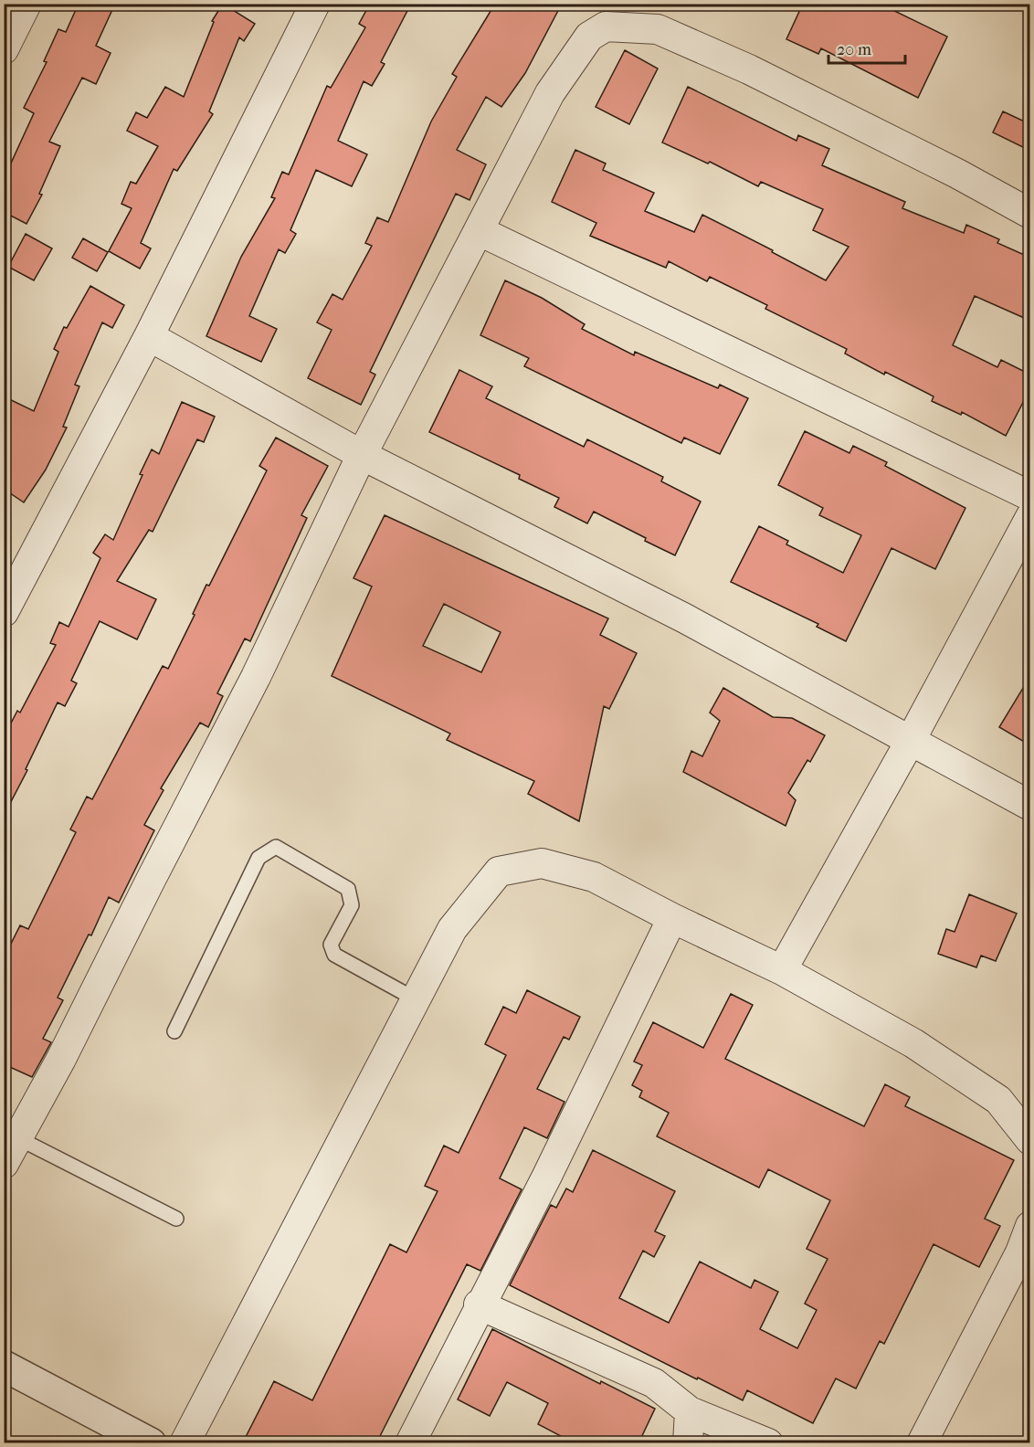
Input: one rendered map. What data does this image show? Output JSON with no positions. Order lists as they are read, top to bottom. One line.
{"scale_bar":"20 m"}
